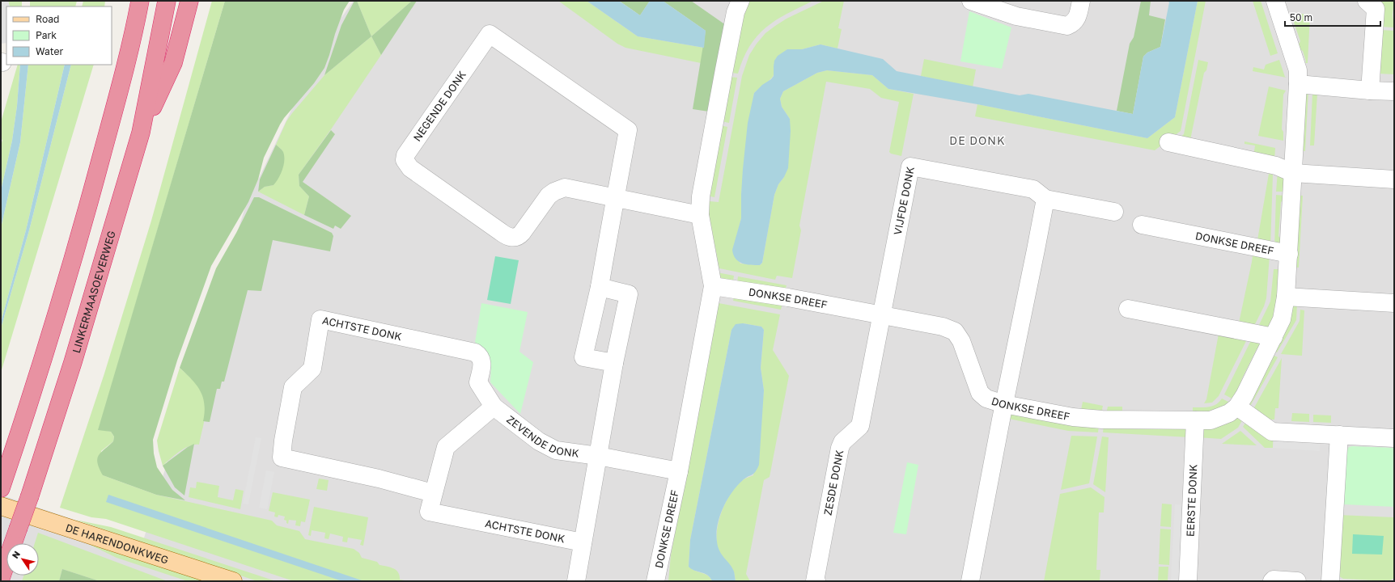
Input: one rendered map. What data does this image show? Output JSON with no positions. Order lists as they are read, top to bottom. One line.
{"streets":{"highway":["LINKERMAASOEVERWEG"],"main road":["DE HARENDONKWEG"],"street":["NEGENDE DONK","VIJFDE DONK","DONKSE DREEF","ACHTSTE DONK","ZEVENDE DONK","ZESDE DONK","EERSTE DONK"]},"crossings":[["NEGENDE DONK","DONKSE DREEF"],["VIJFDE DONK","DONKSE DREEF"],["VIJFDE DONK","ZESDE DONK"],["DONKSE DREEF","ZEVENDE DONK"],["DONKSE DREEF","ZESDE DONK"],["DONKSE DREEF","EERSTE DONK"],["ACHTSTE DONK","ZEVENDE DONK"]],"districts":["DE DONK"],"legend":["Road","Park","Water"],"scale_bar":"50 m","north":"top left"}
